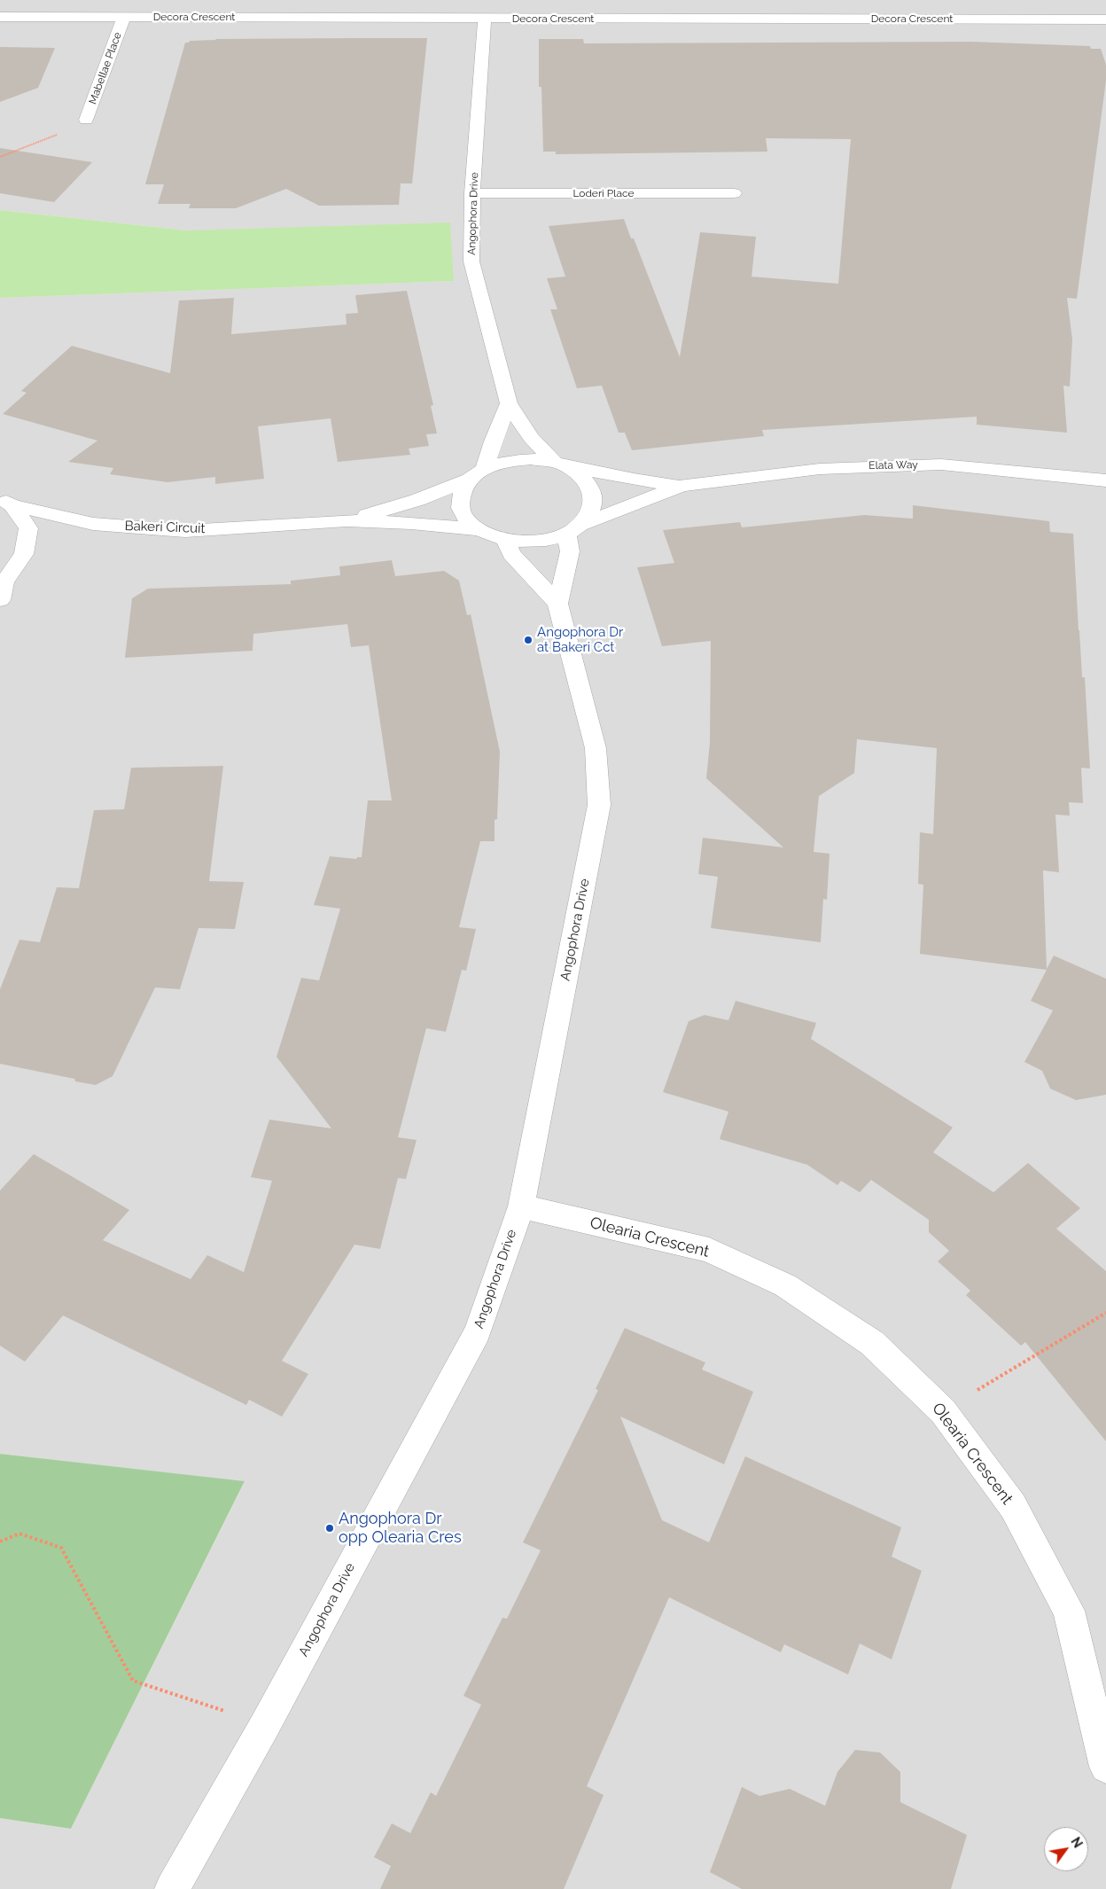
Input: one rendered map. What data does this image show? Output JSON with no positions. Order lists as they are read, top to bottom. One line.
{"streets":{"street":["Decora Crescent","Mabellae Place","Loderi Place","Angophora Drive","Elata Way","Bakeri Circuit","Olearia Crescent"]},"crossings":[["Decora Crescent","Mabellae Place"],["Decora Crescent","Angophora Drive"],["Loderi Place","Angophora Drive"],["Angophora Drive","Elata Way"],["Angophora Drive","Bakeri Circuit"],["Angophora Drive","Olearia Crescent"],["Elata Way","Bakeri Circuit"]],"places":["Angophora Dr at Bakeri Cct","Angophora Dr opp Olearia Cres"],"north":"top right"}
